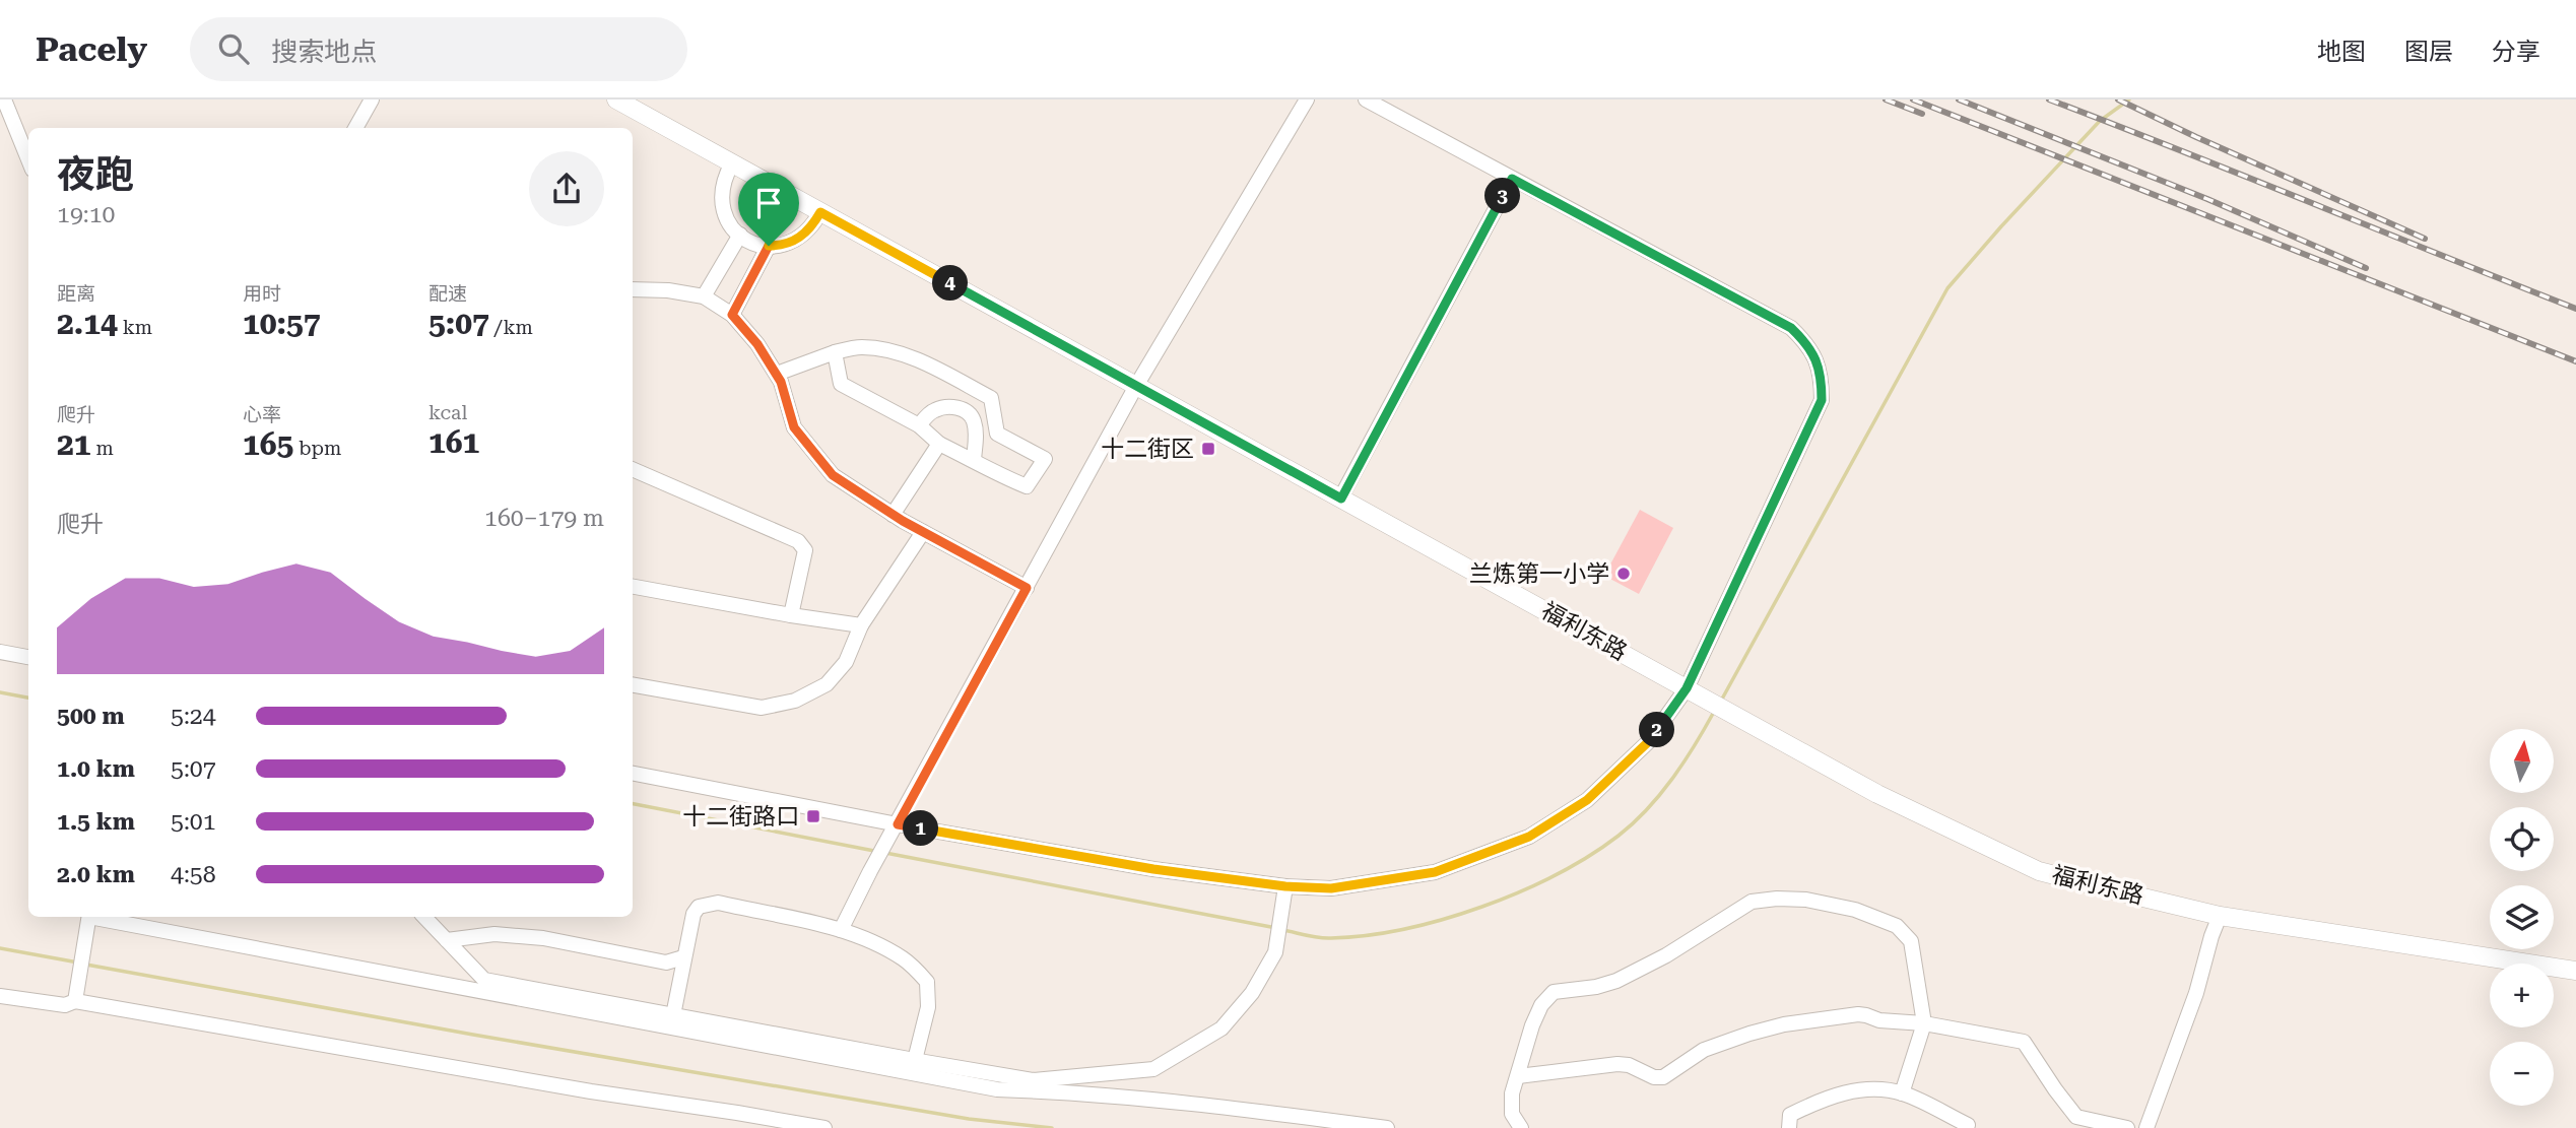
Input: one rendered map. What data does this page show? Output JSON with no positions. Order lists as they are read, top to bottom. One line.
{"streets":{"main road":["福利东路"]},"places":{"transit":["十二街区","十二街路口"],"other":["兰炼第一小学"]},"north":"top","page":{"header":"Pacely","search":"搜索地点","nav":["地图","图层","分享"],"heading":["夜跑","19:10"],"pins":["3","4","2","1"],"stats":[["距离","2.14 km"],["用时","10:57"],["配速","5:07 /km"],["爬升","21 m"],["心率","165 bpm"],["kcal","161"]],"chart":["爬升","160–179 m"],"list":[{"name":"500 m","note":"5:24"},{"name":"1.0 km","note":"5:07"},{"name":"1.5 km","note":"5:01"},{"name":"2.0 km","note":"4:58"}],"map_buttons":["+","−"]}}
